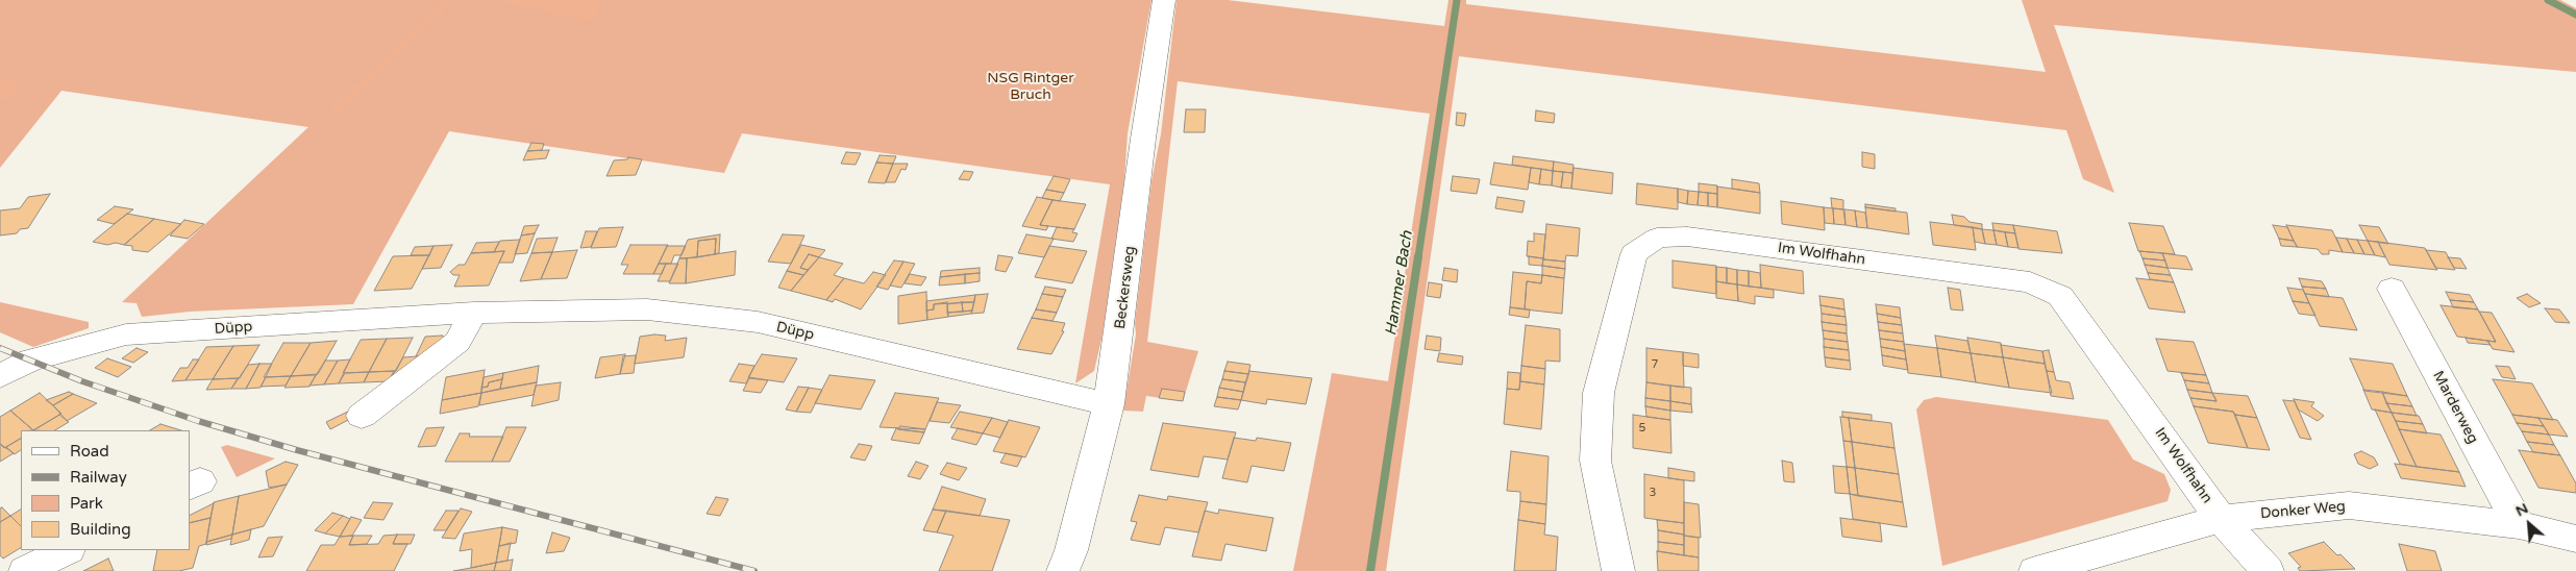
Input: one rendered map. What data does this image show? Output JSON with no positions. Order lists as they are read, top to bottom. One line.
{"streets":{"street":["Im Wolfhahn","Beckersweg","Düpp","Marderweg","Donker Weg"]},"crossings":[["Im Wolfhahn","Donker Weg"],["Beckersweg","Düpp"],["Marderweg","Donker Weg"]],"water":["Hammer Bach"],"parks":["NSG Rintger Bruch"],"house_numbers":["7","5","3"],"legend":["Road","Railway","Park","Building"],"north":"top left"}
